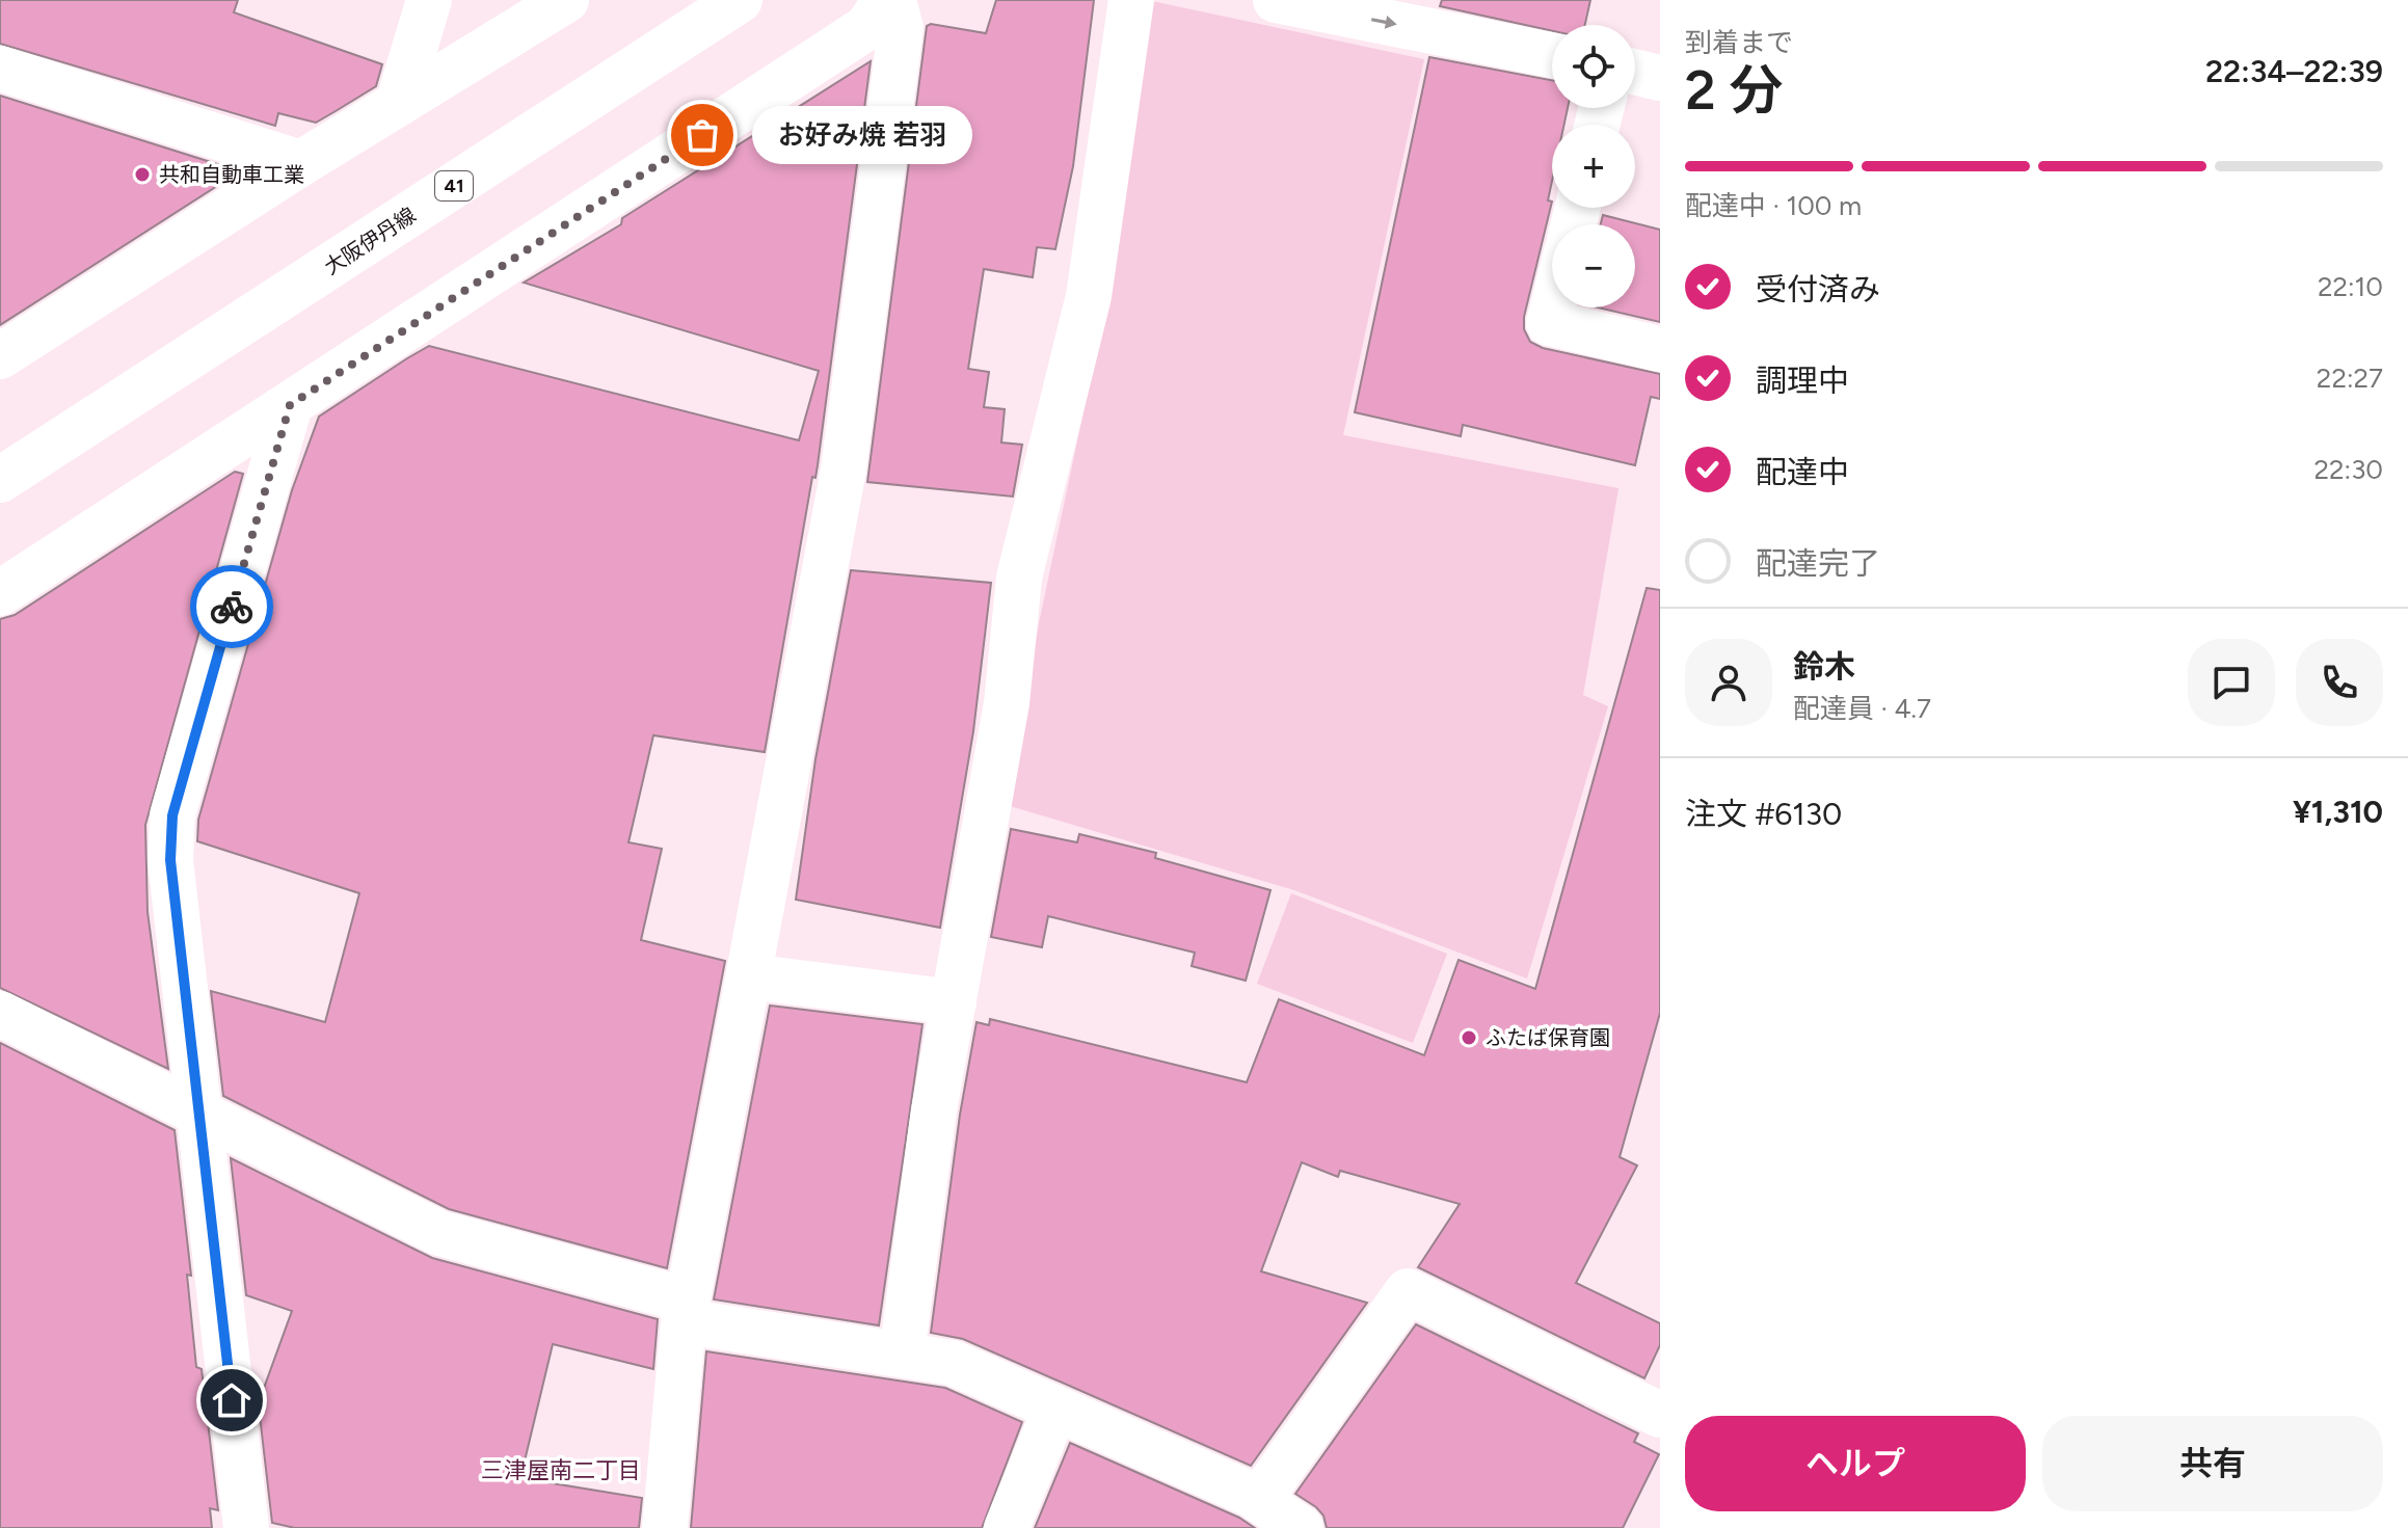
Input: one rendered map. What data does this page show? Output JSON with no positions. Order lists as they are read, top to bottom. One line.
{"streets":{"street":["41","大阪伊丹線"]},"districts":["三津屋南二丁目"],"places":["お好み焼 若羽","共和自動車工業","ふたば保育園"],"page":{"heading":["2 分","到着まで","22:34–22:39"],"panel":["鈴木","配達員 · 4.7","注文 #6130","¥1,310"],"map_buttons":["+","−"],"bubble":"お好み焼 若羽","bar":"配達中 · 100 m","list":[["受付済み","22:10"],["調理中","22:27"],["配達中","22:30"],"配達完了"],"buttons":["ヘルプ","共有"]}}
